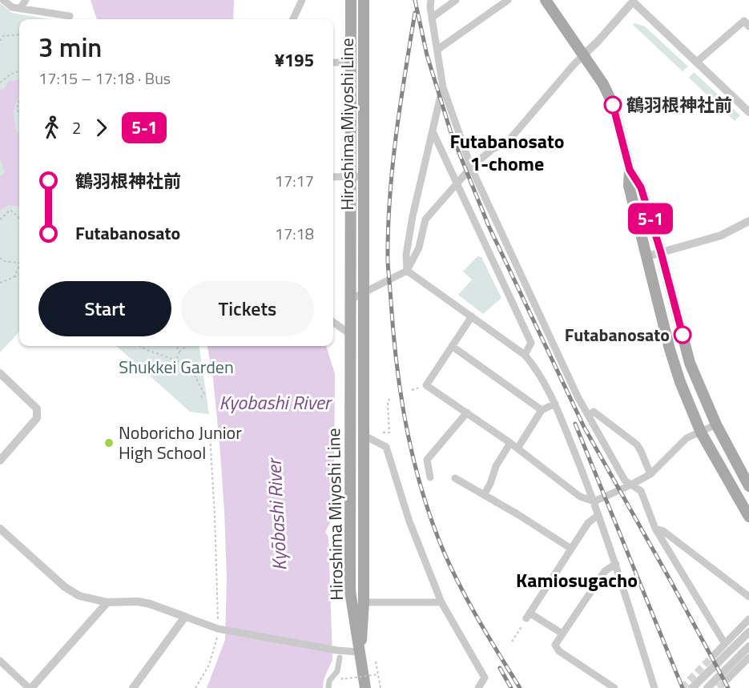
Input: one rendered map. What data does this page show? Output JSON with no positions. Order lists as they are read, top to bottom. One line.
{"streets":{"main road":["Hiroshima Miyoshi Line"]},"districts":["Futabanosato 1-chome","Kamiosugacho"],"water":["Kyobashi River","Kyōbashi River"],"parks":["Shukkei Garden"],"places":["鶴羽根神社前","Futabanosato","Noboricho Junior High School"],"lines":["bus line 5-1"],"page":{"on_map":"5-1","heading":["3 min","17:15 – 17:18 · Bus","¥195"],"legs":["2","5-1"],"list":[{"name":"鶴羽根神社前","value":"17:17"},{"name":"Futabanosato","value":"17:18"}],"buttons":["Start","Tickets"]}}
